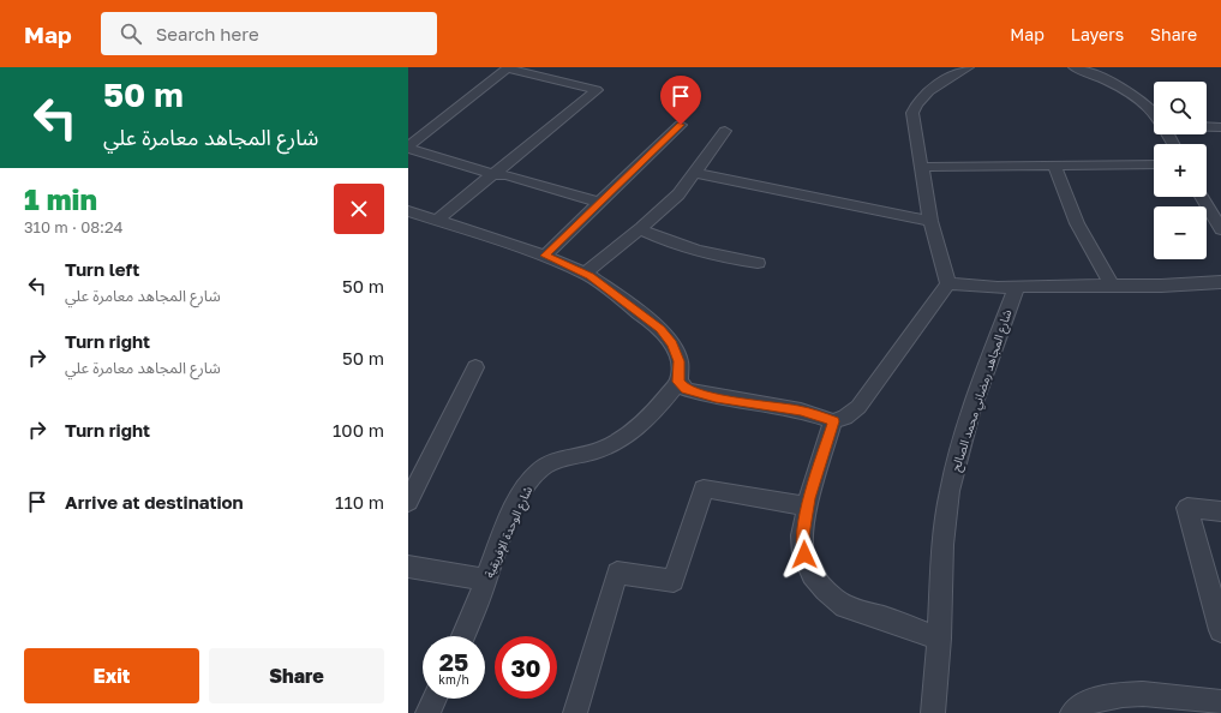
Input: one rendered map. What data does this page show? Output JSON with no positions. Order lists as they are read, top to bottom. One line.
{"streets":{"street":["شارع المجاهد رمضاني محمد الصالح","شارع الوحدة الإفريقية"]},"page":{"header":"Map","search":"Search here","nav":["Map","Layers","Share"],"turn":["50 m","شارع المجاهد معامرة علي"],"map_buttons":["+","−"],"heading":["1 min","310 m · 08:24"],"list":[{"name":"Turn left","note":"شارع المجاهد معامرة علي","value":"50 m"},{"name":"Turn right","note":"شارع المجاهد معامرة علي","value":"50 m"},{"name":"Turn right","value":"100 m"},{"name":"Arrive at destination","value":"110 m"}],"speed":"25 km/h","limit":"30","buttons":["Exit","Share"]}}
